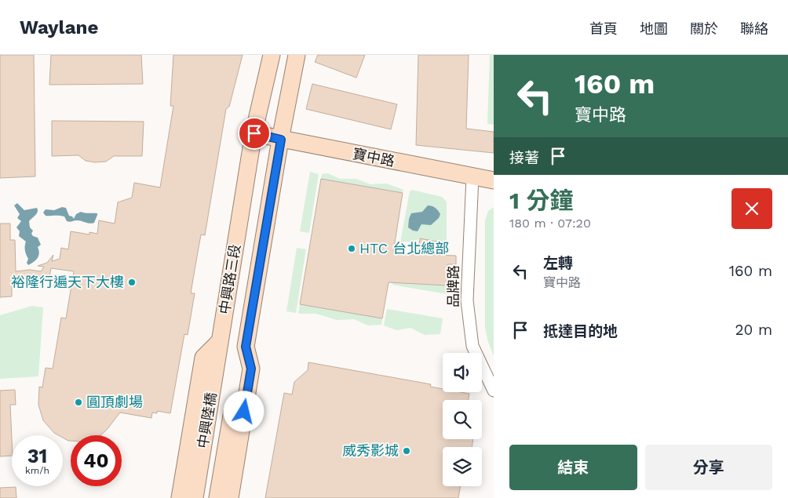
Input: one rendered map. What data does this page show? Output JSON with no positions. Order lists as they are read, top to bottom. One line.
{"streets":{"street":["寶中路","中興路三段","品牌路","中興陸橋"]},"crossings":[["寶中路","中興路三段"],["寶中路","品牌路"],["中興路三段","中興陸橋"]],"places":["HTC 台北總部","裕隆行遍天下大樓","圓頂劇場","威秀影城"],"page":{"header":"Waylane","nav":["首頁","地圖","關於","聯絡"],"turn":["160 m","寶中路"],"then":"接著","heading":["1 分鐘","180 m · 07:20"],"list":[{"name":"左轉","note":"寶中路","value":"160 m"},{"name":"抵達目的地","value":"20 m"}],"speed":"31 km/h","limit":"40","buttons":["結束","分享"]}}
